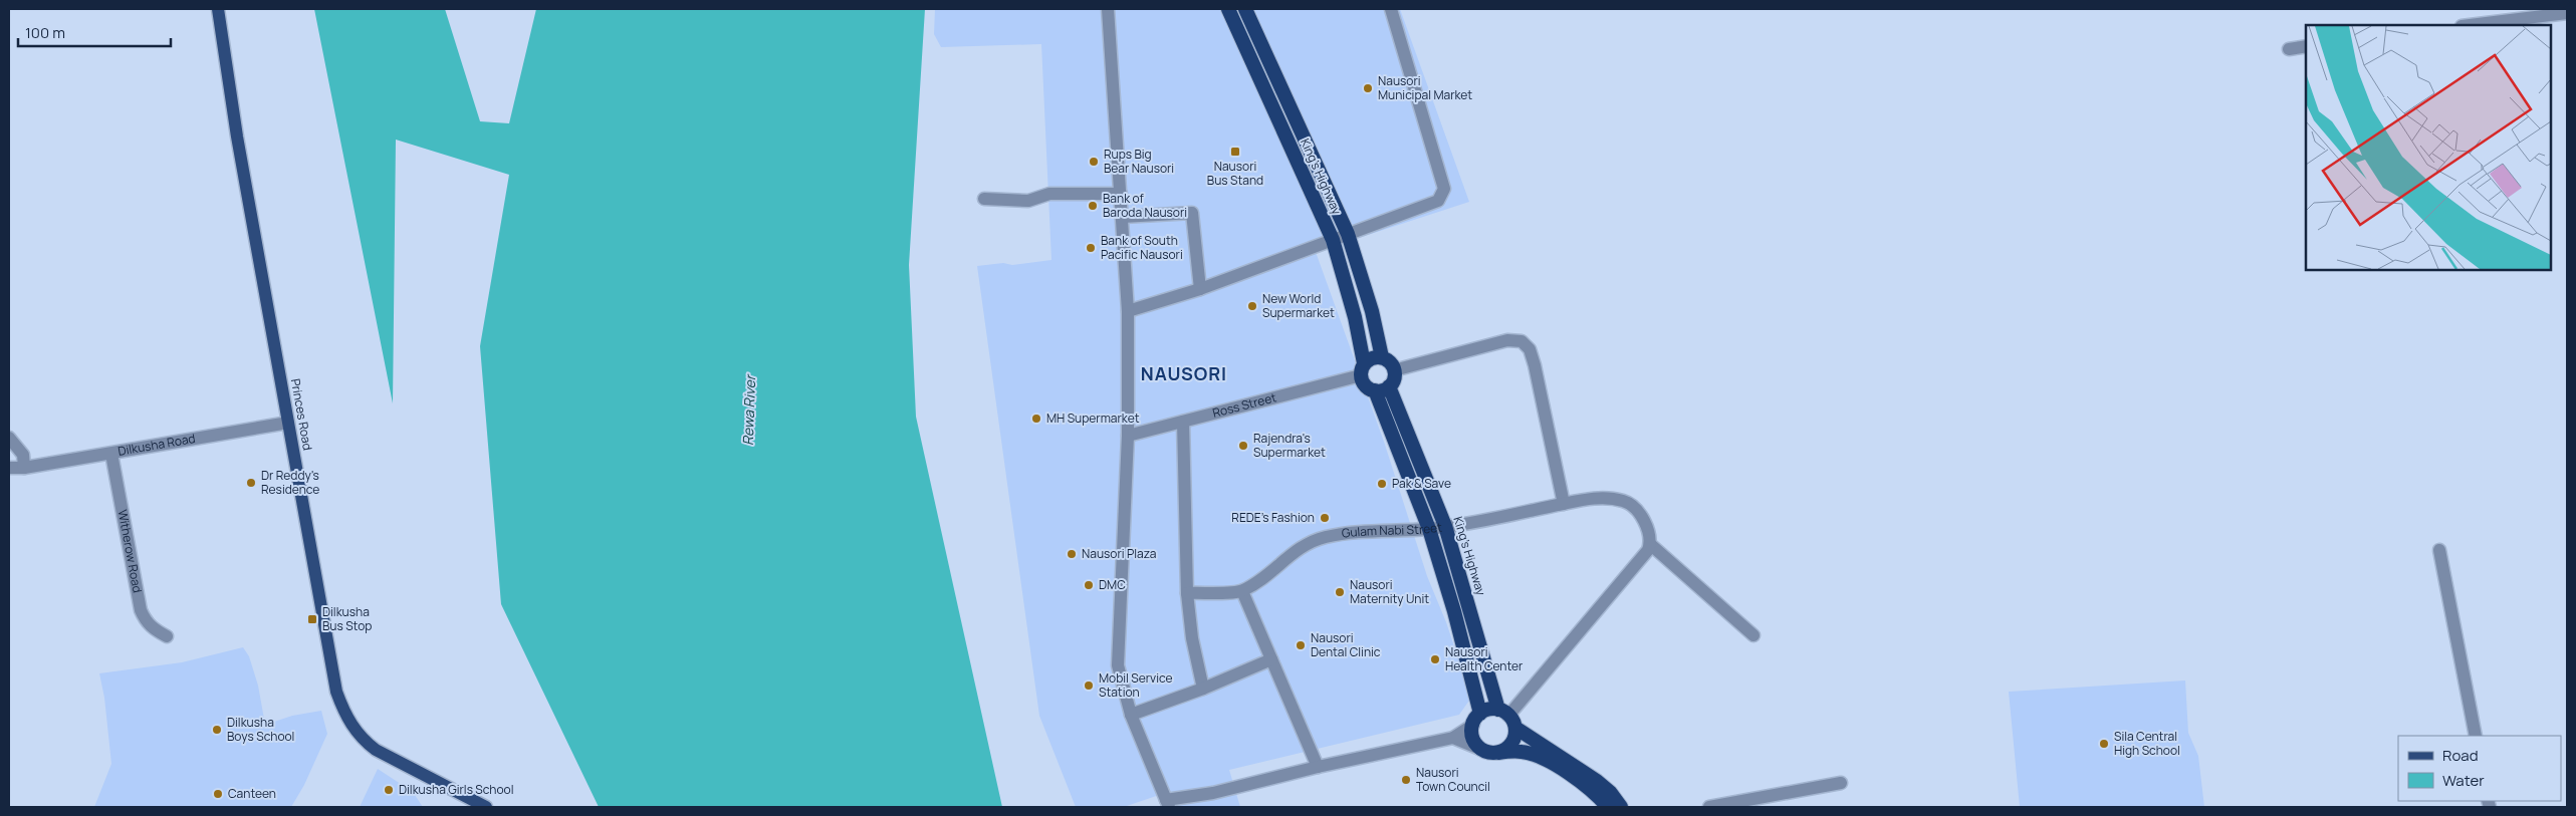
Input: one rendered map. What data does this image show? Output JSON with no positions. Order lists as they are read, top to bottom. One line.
{"streets":{"highway":["King's Highway"],"main road":["Princes Road"],"street":["Ross Street","Dilkusha Road","Gulam Nabi Street","Witherow Road"]},"crossings":[["King's Highway","Ross Street"],["King's Highway","Gulam Nabi Street"],["Princes Road","Dilkusha Road"],["Dilkusha Road","Witherow Road"]],"districts":["NAUSORI"],"water":["Rewa River"],"places":{"other":["Nausori Municipal Market","Rups Big Bear Nausori","Bank of Baroda Nausori","Bank of South Pacific Nausori","New World Supermarket","MH Supermarket","Rajendra's Supermarket","Dr Reddy's Residence","Pak & Save","REDE's Fashion","Nausori Plaza","DMC","Nausori Maternity Unit","Nausori Dental Clinic","Nausori Health Center","Mobil Service Station","Dilkusha Boys School","Sila Central High School","Nausori Town Council","Dilkusha Girls School","Canteen"],"transit":["Nausori Bus Stand","Dilkusha Bus Stop"]},"legend":["Road","Water"],"scale_bar":"100 m"}
